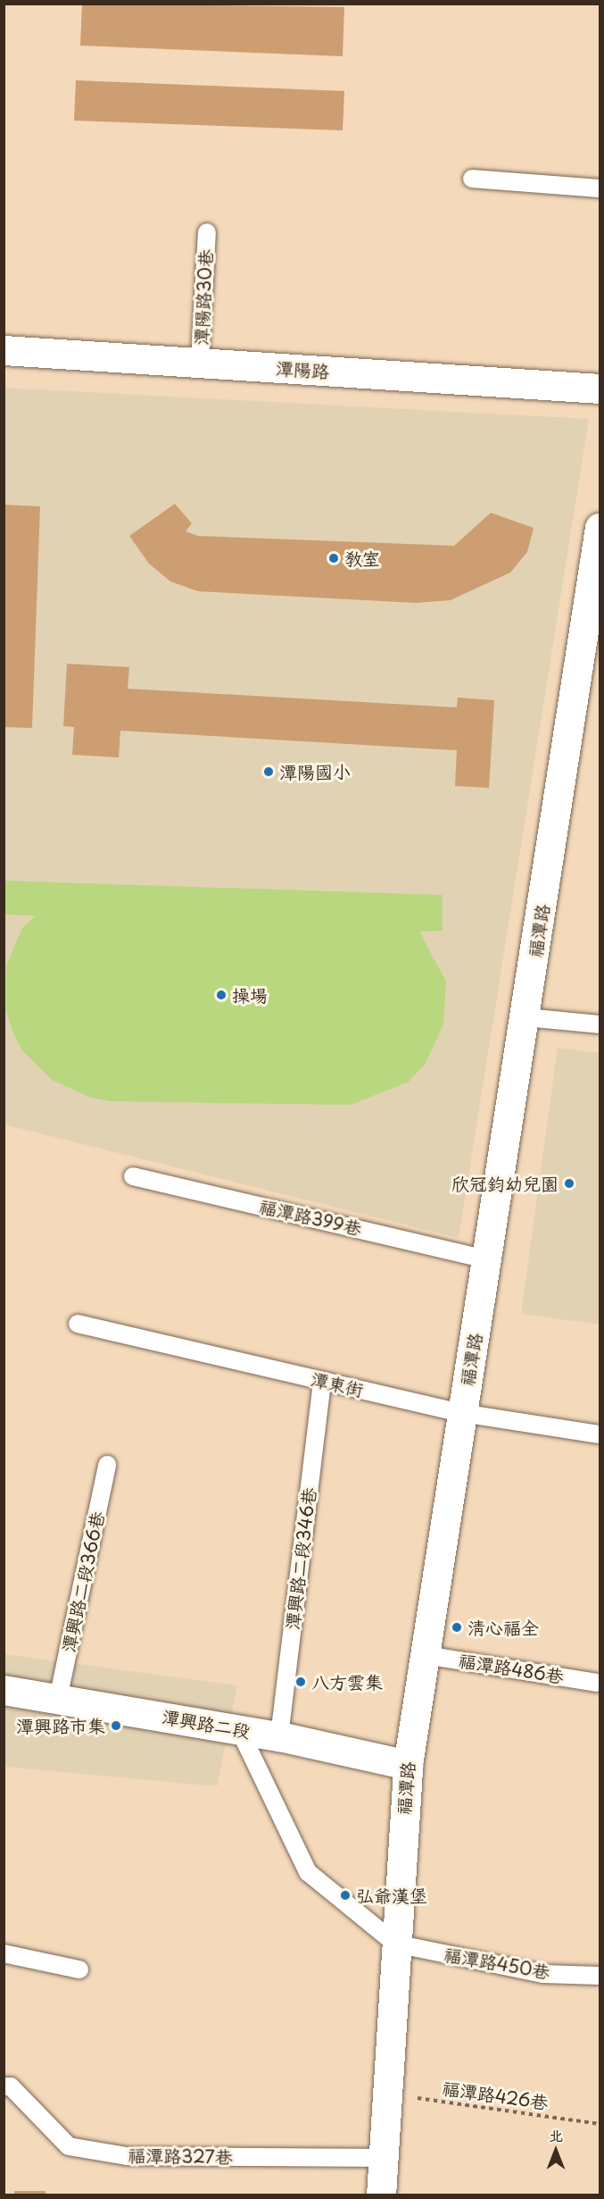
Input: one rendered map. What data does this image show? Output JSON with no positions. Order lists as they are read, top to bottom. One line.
{"streets":{"street":["潭陽路","福潭路","潭興路二段"],"lane":["潭陽路30巷","福潭路399巷","潭東街","潭興路二段346巷","潭興路二段366巷","福潭路486巷","福潭路450巷","福潭路327巷"],"path":["福潭路426巷"]},"crossings":[["潭陽路30巷","潭陽路"],["福潭路","福潭路399巷"],["福潭路","潭東街"],["福潭路","福潭路486巷"],["福潭路","潭興路二段"],["福潭路","福潭路450巷"],["福潭路","福潭路426巷"],["福潭路","福潭路327巷"],["潭東街","潭興路二段346巷"],["潭興路二段346巷","潭興路二段"],["潭興路二段366巷","潭興路二段"]],"places":["教室","潭陽國小","操場","欣冠鈞幼兒園","清心福全","八方雲集","潭興路市集","弘爺漢堡"],"north":"top"}
